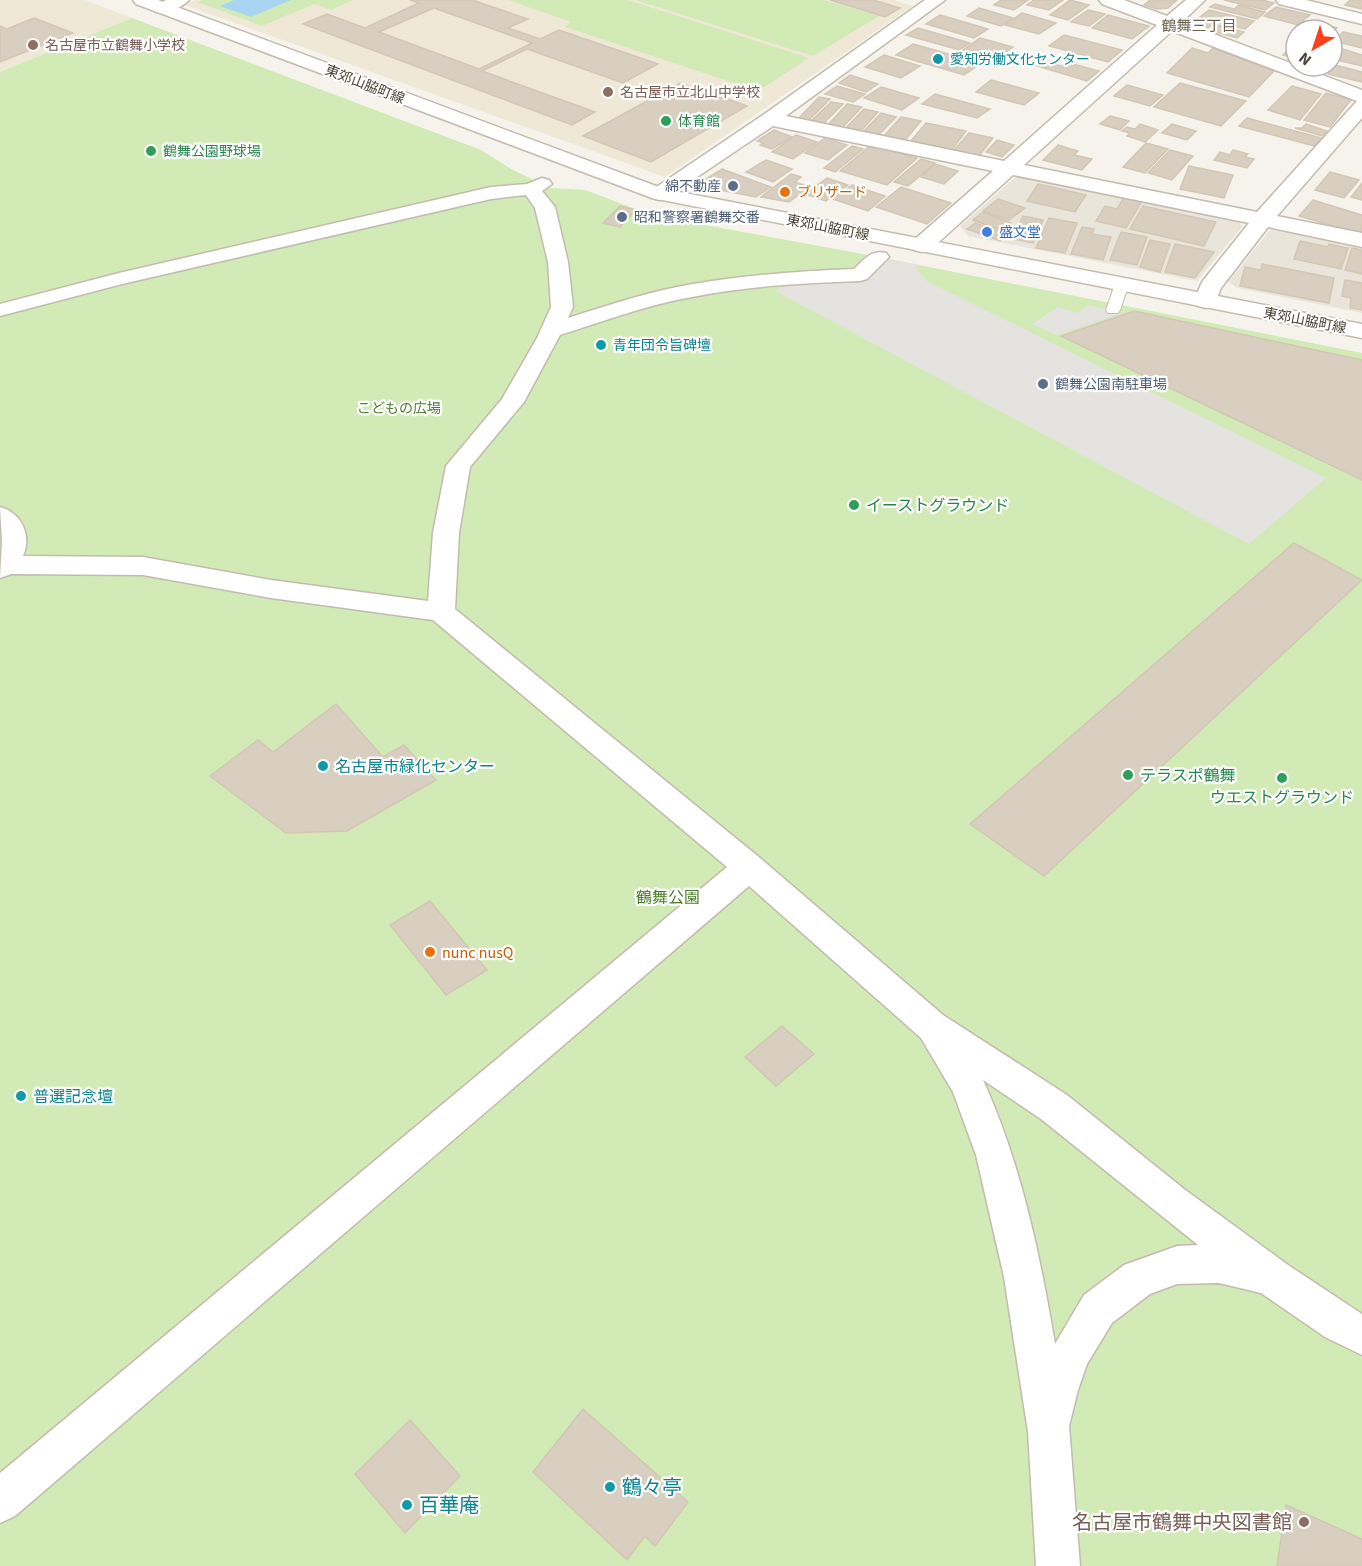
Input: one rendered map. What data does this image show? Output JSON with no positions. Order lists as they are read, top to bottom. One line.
{"streets":{"street":["東郊山脇町線"]},"districts":["鶴舞三丁目"],"parks":["こどもの広場","鶴舞公園"],"places":["名古屋市立鶴舞小学校","愛知労働文化センター","名古屋市立北山中学校","体育館","鶴舞公園野球場","綿不動産","ブリザード","昭和警察署鶴舞交番","盛文堂","青年団令旨碑壇","鶴舞公園南駐車場","イーストグラウンド","名古屋市緑化センター","テラスポ鶴舞","ウエストグラウンド","nunc nusQ","普選記念壇","鶴々亭","百華庵","名古屋市鶴舞中央図書館"],"north":"bottom left"}
